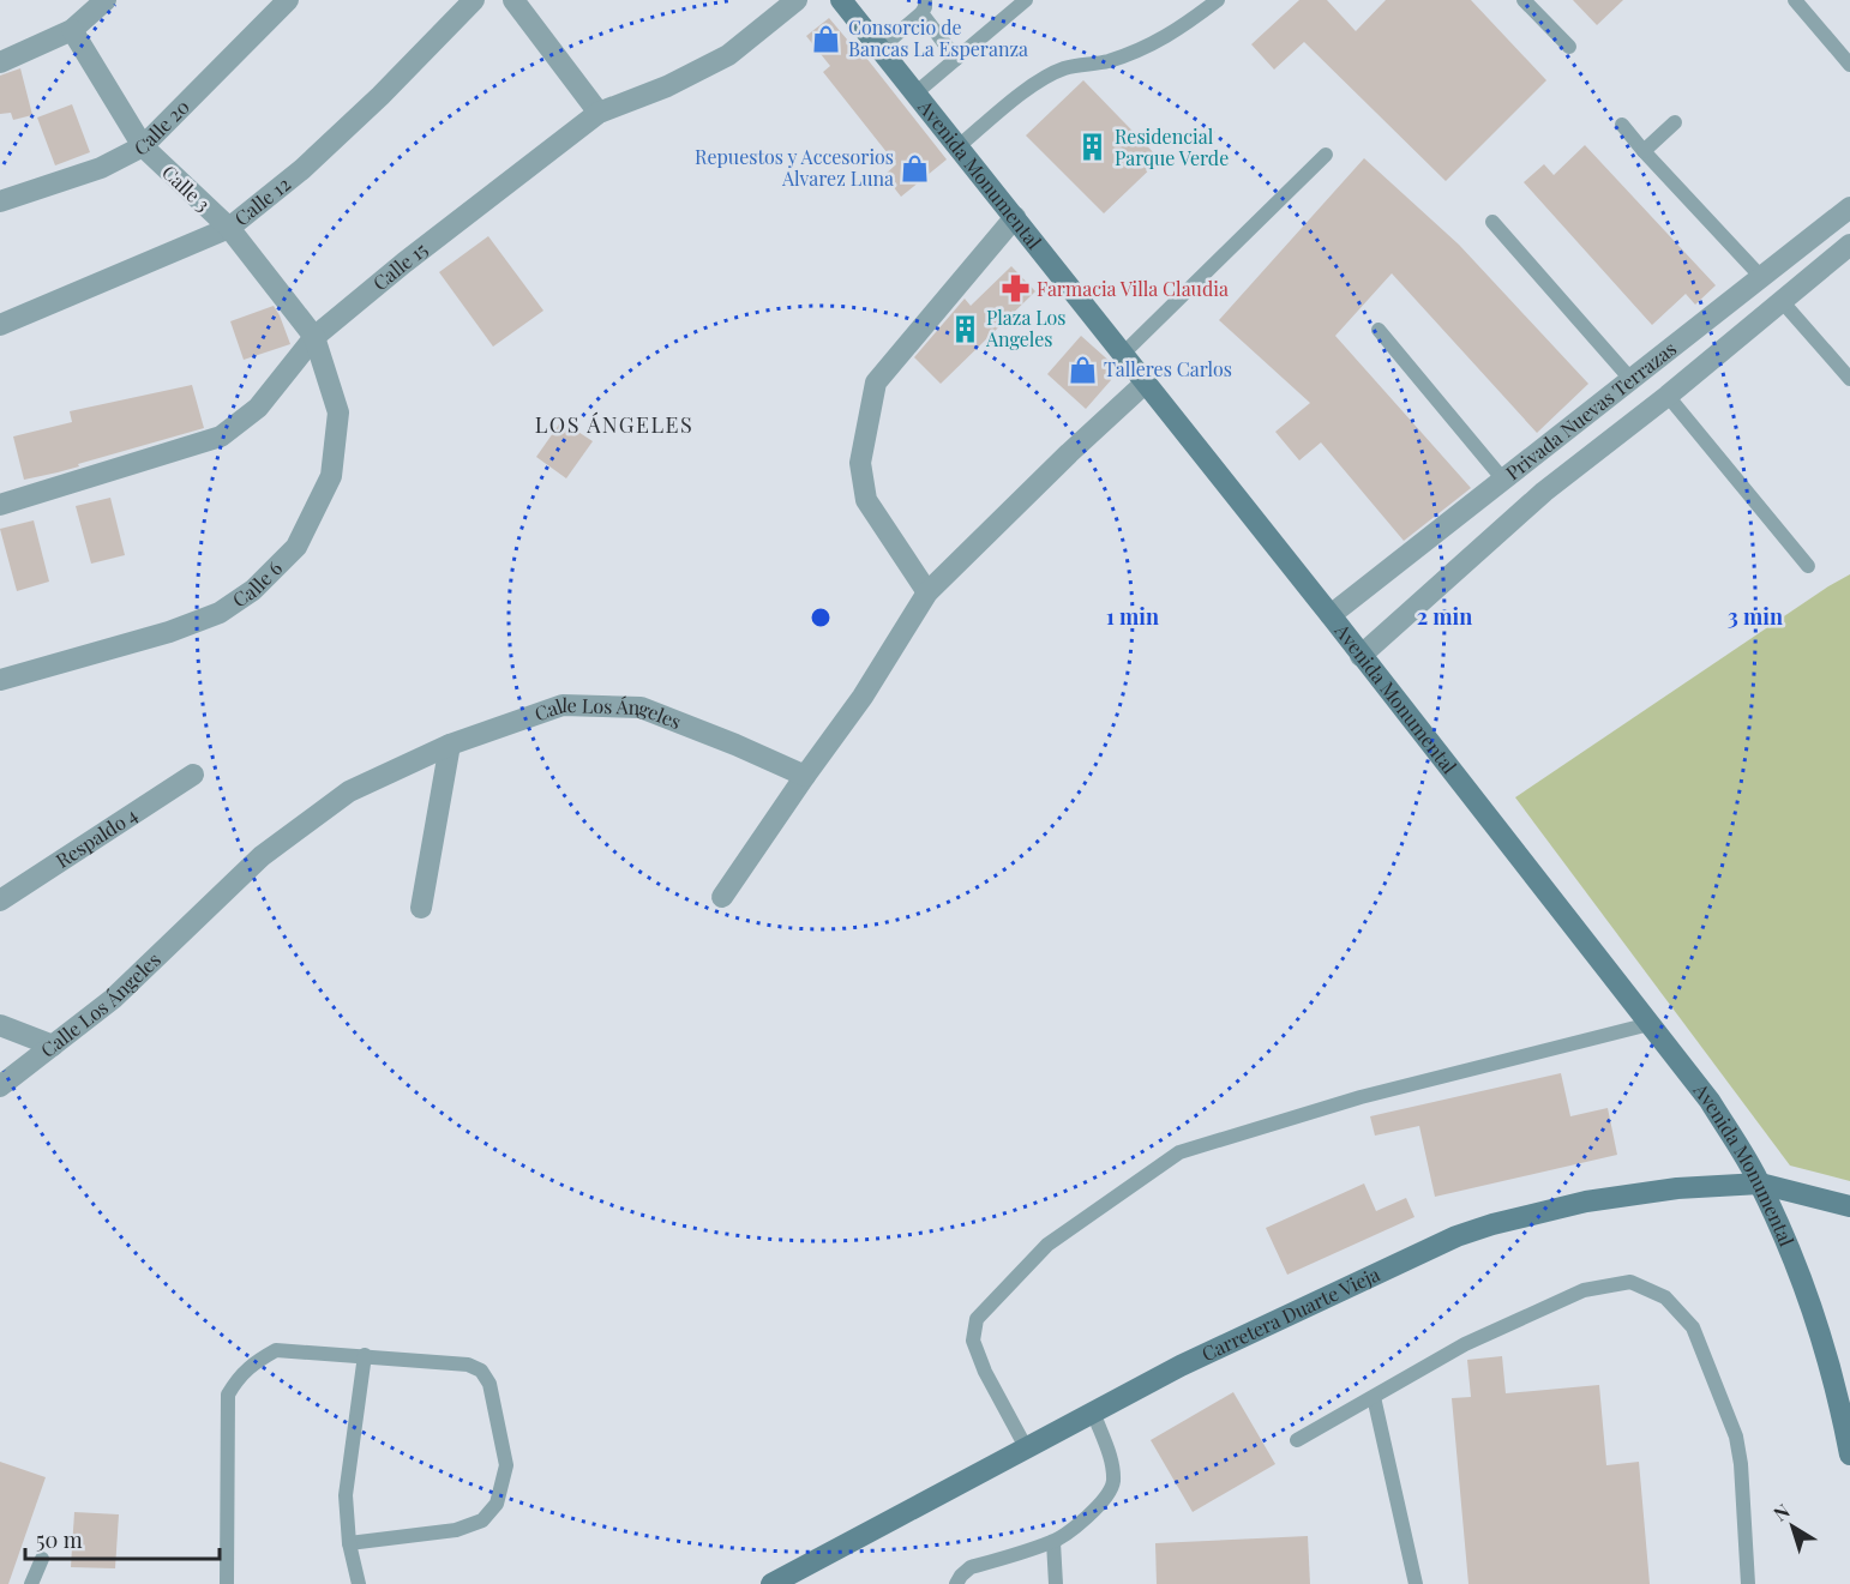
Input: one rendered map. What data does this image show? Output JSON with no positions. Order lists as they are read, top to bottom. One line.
{"streets":{"main road":["Avenida Monumental","Carretera Duarte Vieja"],"street":["Calle 20","Calle 3","Calle 12","Calle 15","Privada Nuevas Terrazas","Calle 6","Calle Los Ángeles","Respaldo 4"]},"crossings":[["Calle 20","Calle 3"],["Avenida Monumental","Privada Nuevas Terrazas"],["Avenida Monumental","Carretera Duarte Vieja"],["Calle 3","Calle 12"],["Calle 3","Calle 15"],["Calle 3","Calle 6"],["Calle 15","Calle 6"]],"districts":["LOS ÁNGELES"],"places":{"shop":["Consorcio de Bancas La Esperanza","Repuestos y Accesorios Alvarez Luna","Talleres Carlos"],"building":["Residencial Parque Verde","Plaza Los Angeles"],"pharmacy":["Farmacia Villa Claudia"]},"scale_bar":"50 m","north":"top left","rings":["1 min","2 min","3 min"]}
